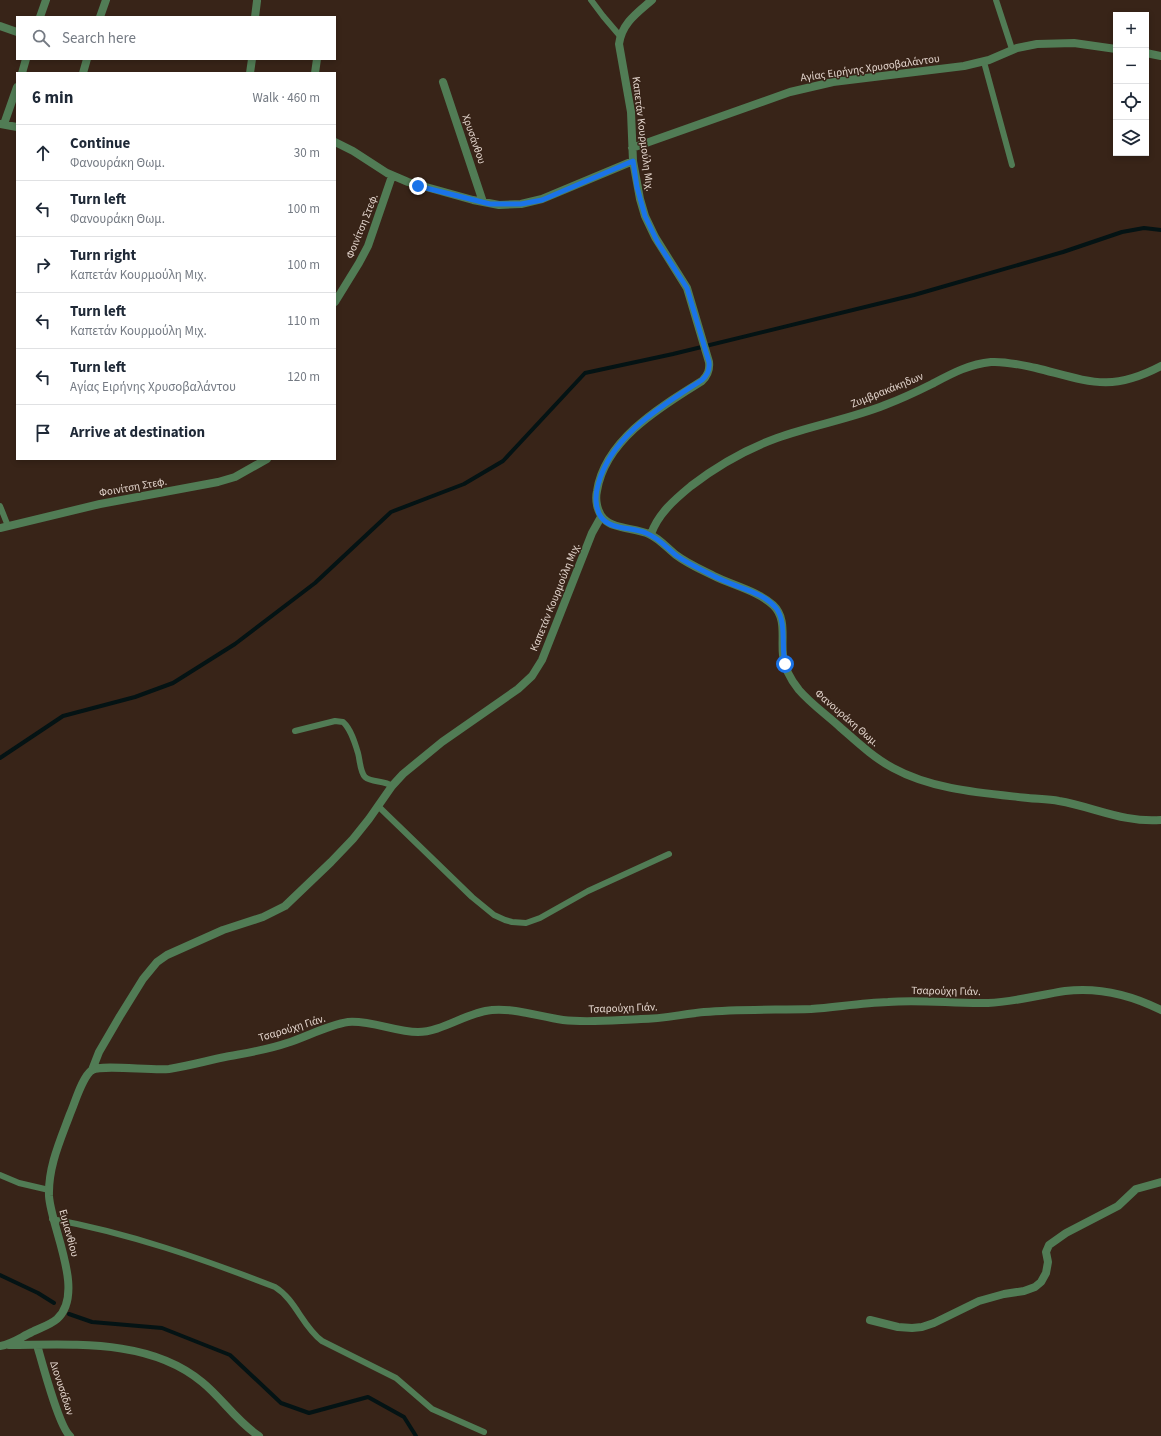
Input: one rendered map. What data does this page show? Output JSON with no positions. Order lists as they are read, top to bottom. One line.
{"streets":{"street":["Αγίας Ειρήνης Χρυσοβαλάντου","Καπετάν Κουρμούλη Μιχ.","Χρυσάνθου","Φοινίτση Στεφ.","Ζυμβρακάκηδων","Φανουράκη Θωμ.","Τσαρούχη Γιάν.","Ευμανθίου","Διονυσάδων"]},"crossings":[["Αγίας Ειρήνης Χρυσοβαλάντου","Καπετάν Κουρμούλη Μιχ."],["Καπετάν Κουρμούλη Μιχ.","Φανουράκη Θωμ."],["Καπετάν Κουρμούλη Μιχ.","Τσαρούχη Γιάν."],["Καπετάν Κουρμούλη Μιχ.","Ευμανθίου"],["Ζυμβρακάκηδων","Φανουράκη Θωμ."],["Τσαρούχη Γιάν.","Ευμανθίου"]],"page":{"map_buttons":["+","−"],"search":"Search here","heading":["6 min","Walk · 460 m"],"list":[["Continue","Φανουράκη Θωμ.","30 m"],["Turn left","Φανουράκη Θωμ.","100 m"],["Turn right","Καπετάν Κουρμούλη Μιχ.","100 m"],["Turn left","Καπετάν Κουρμούλη Μιχ.","110 m"],["Turn left","Αγίας Ειρήνης Χρυσοβαλάντου","120 m"],"Arrive at destination"]}}
